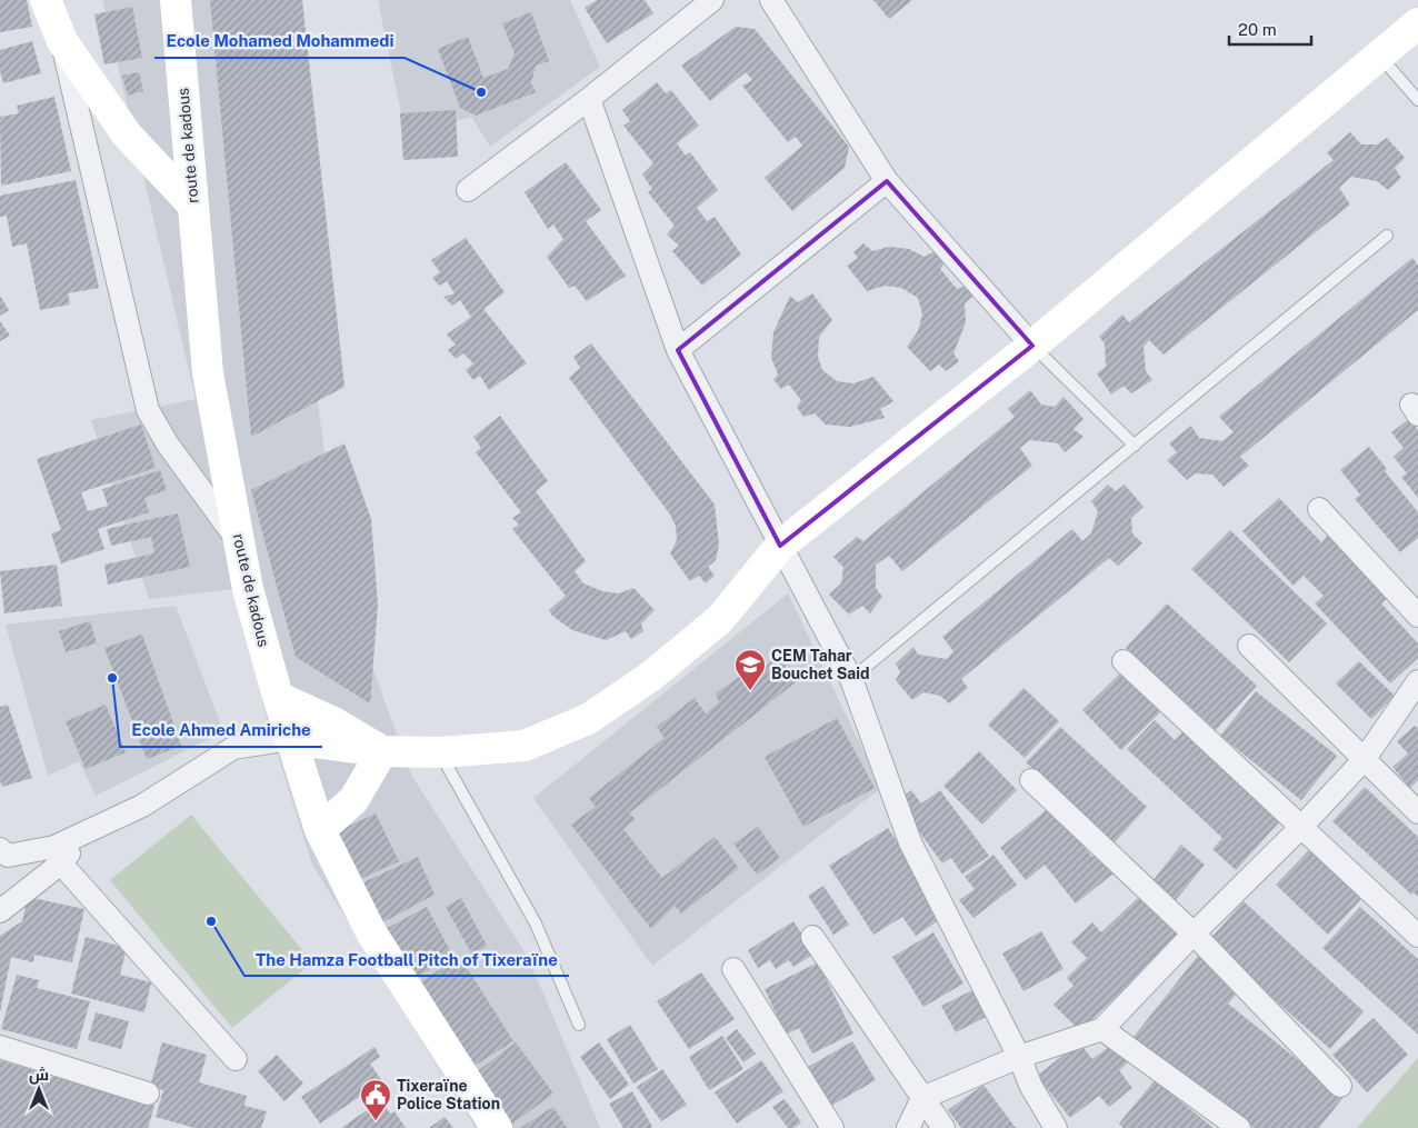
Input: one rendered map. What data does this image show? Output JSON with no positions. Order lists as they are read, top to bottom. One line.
{"streets":{"street":["route de kadous"]},"places":{"other":["Ecole Mohamed Mohammedi","Ecole Ahmed Amiriche","The Hamza Football Pitch of Tixeraïne"],"school or university":["CEM Tahar Bouchet Said"],"public building":["Tixeraïne Police Station"]},"scale_bar":"20 m","north":"top"}
